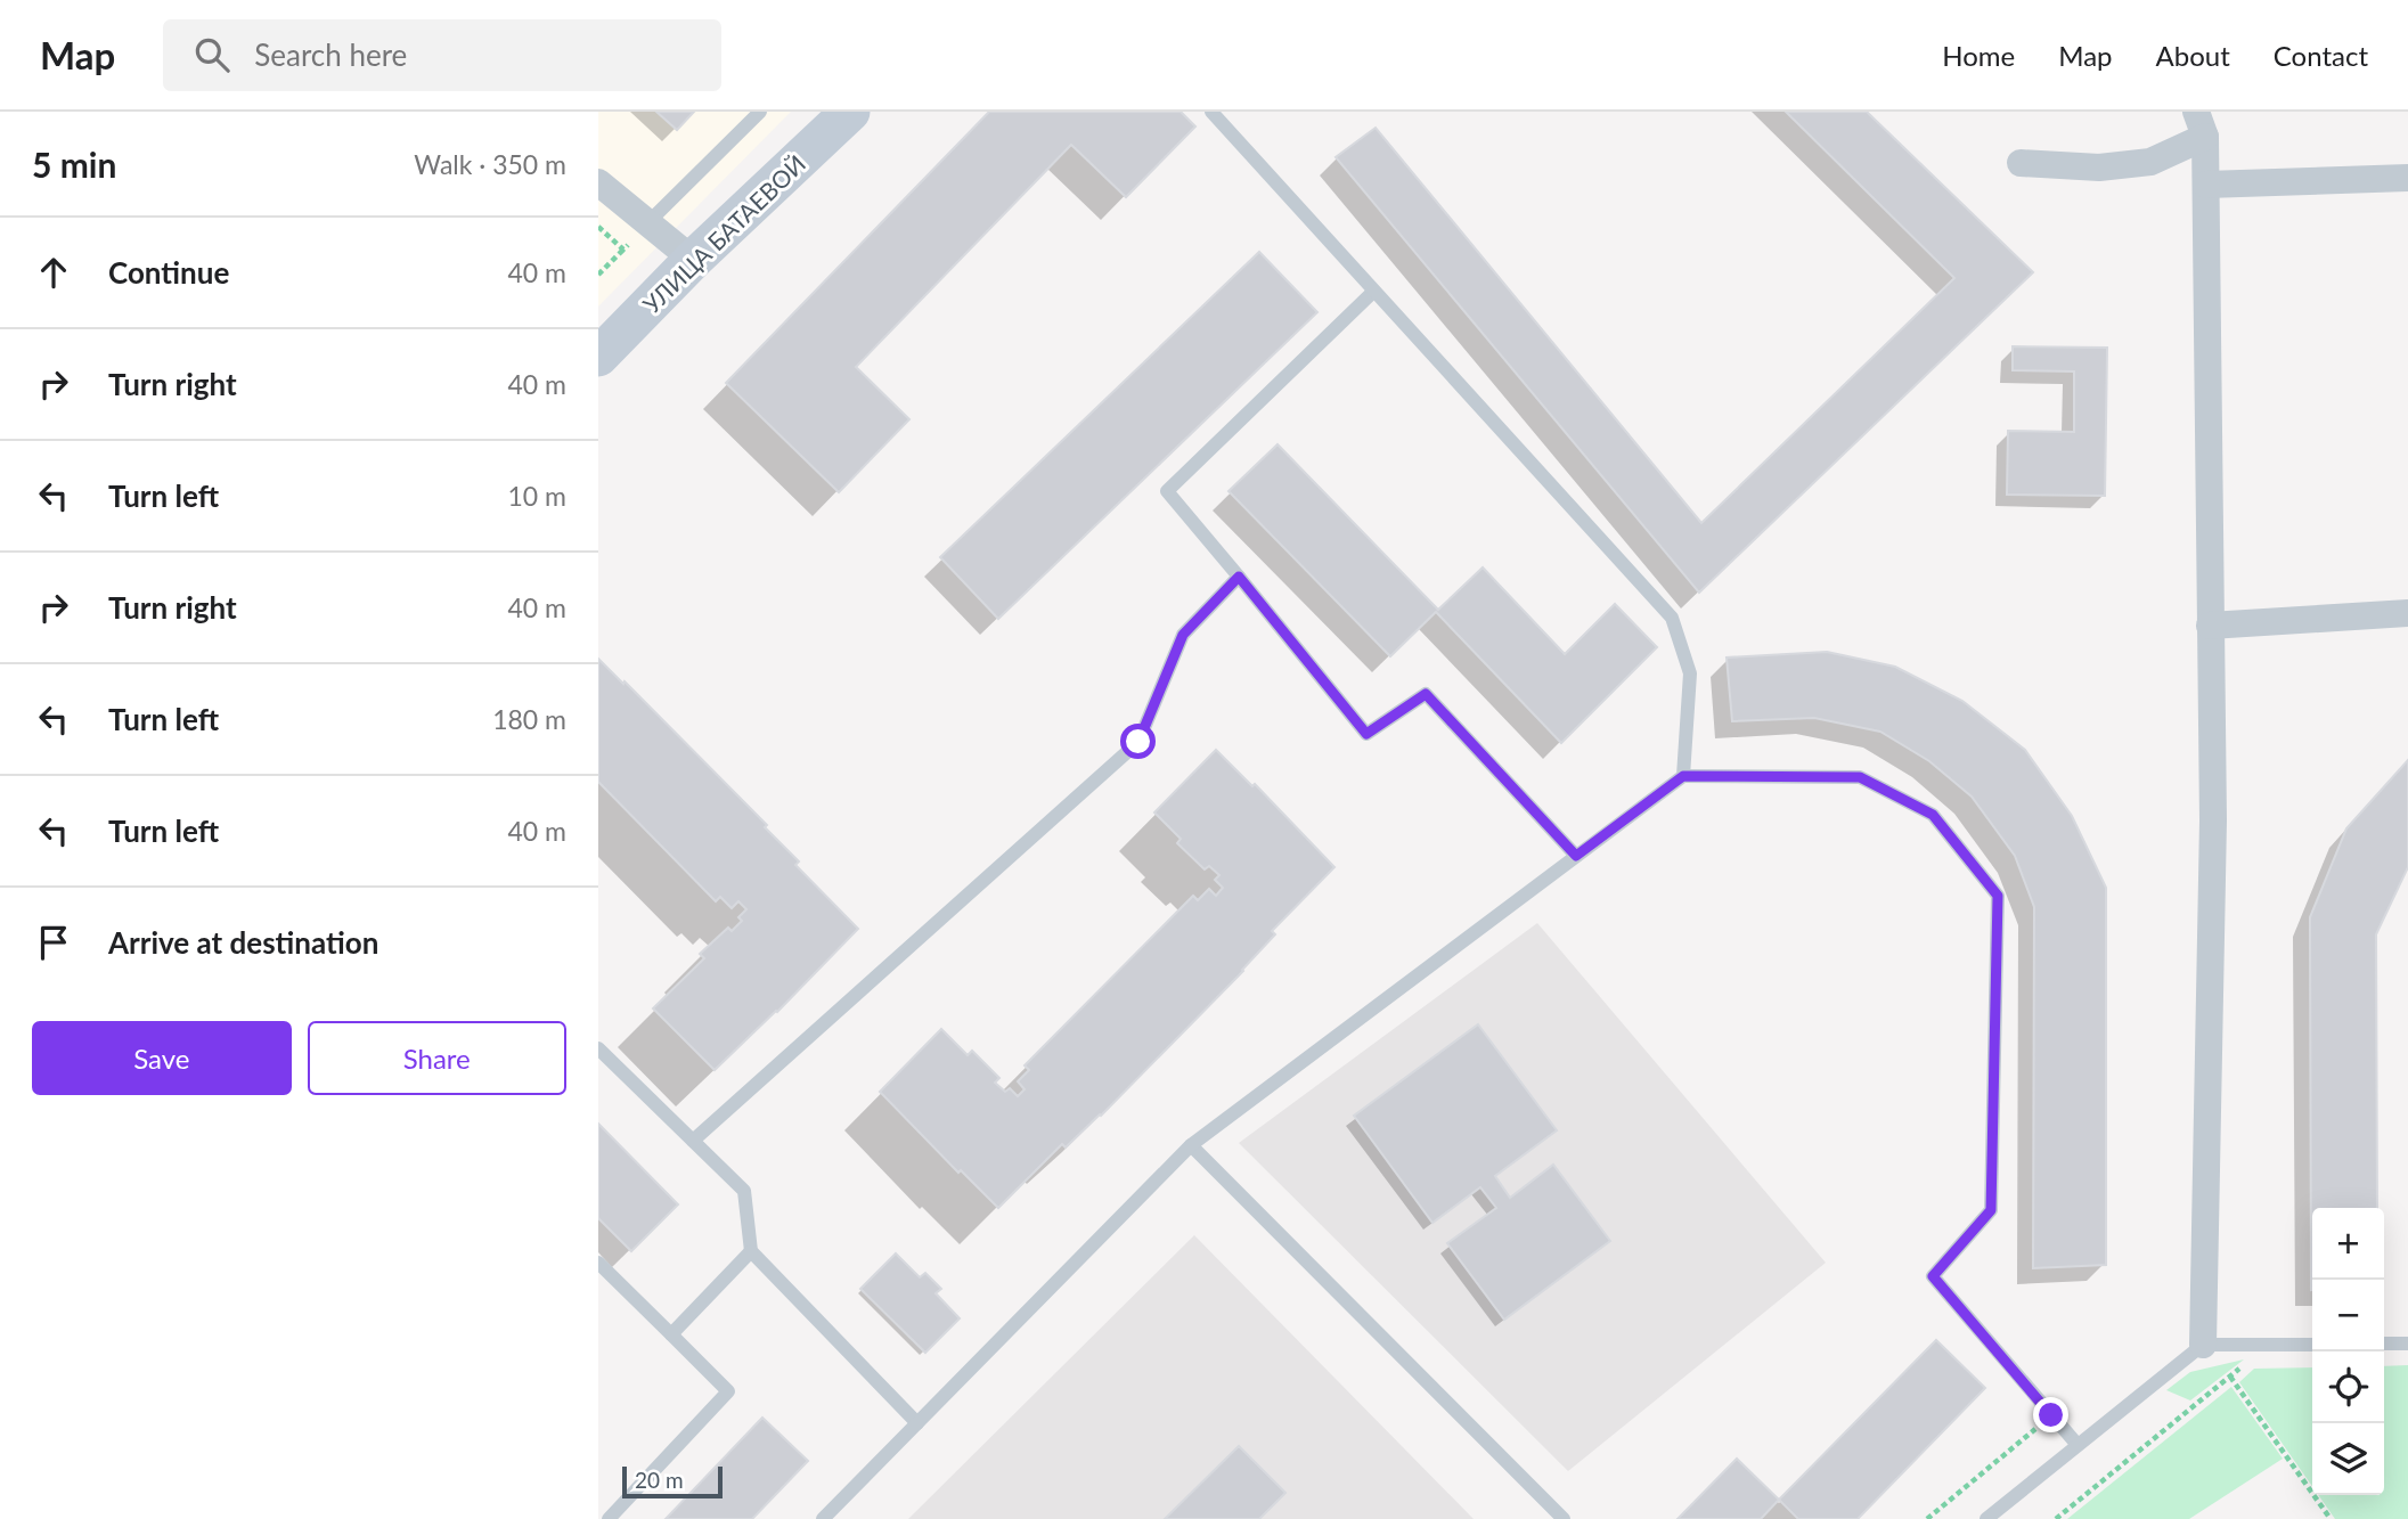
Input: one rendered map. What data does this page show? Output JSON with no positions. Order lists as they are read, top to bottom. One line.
{"streets":{"main road":["УЛИЦА БАТАЕВОЙ"]},"scale_bar":"20 m","page":{"header":"Map","search":"Search here","nav":["Home","Map","About","Contact"],"heading":["5 min","Walk · 350 m"],"list":[["Continue","40 m"],["Turn right","40 m"],["Turn left","10 m"],["Turn right","40 m"],["Turn left","180 m"],["Turn left","40 m"],"Arrive at destination"],"buttons":["Save","Share"],"map_buttons":["+","−"],"scale":"20 m"}}
